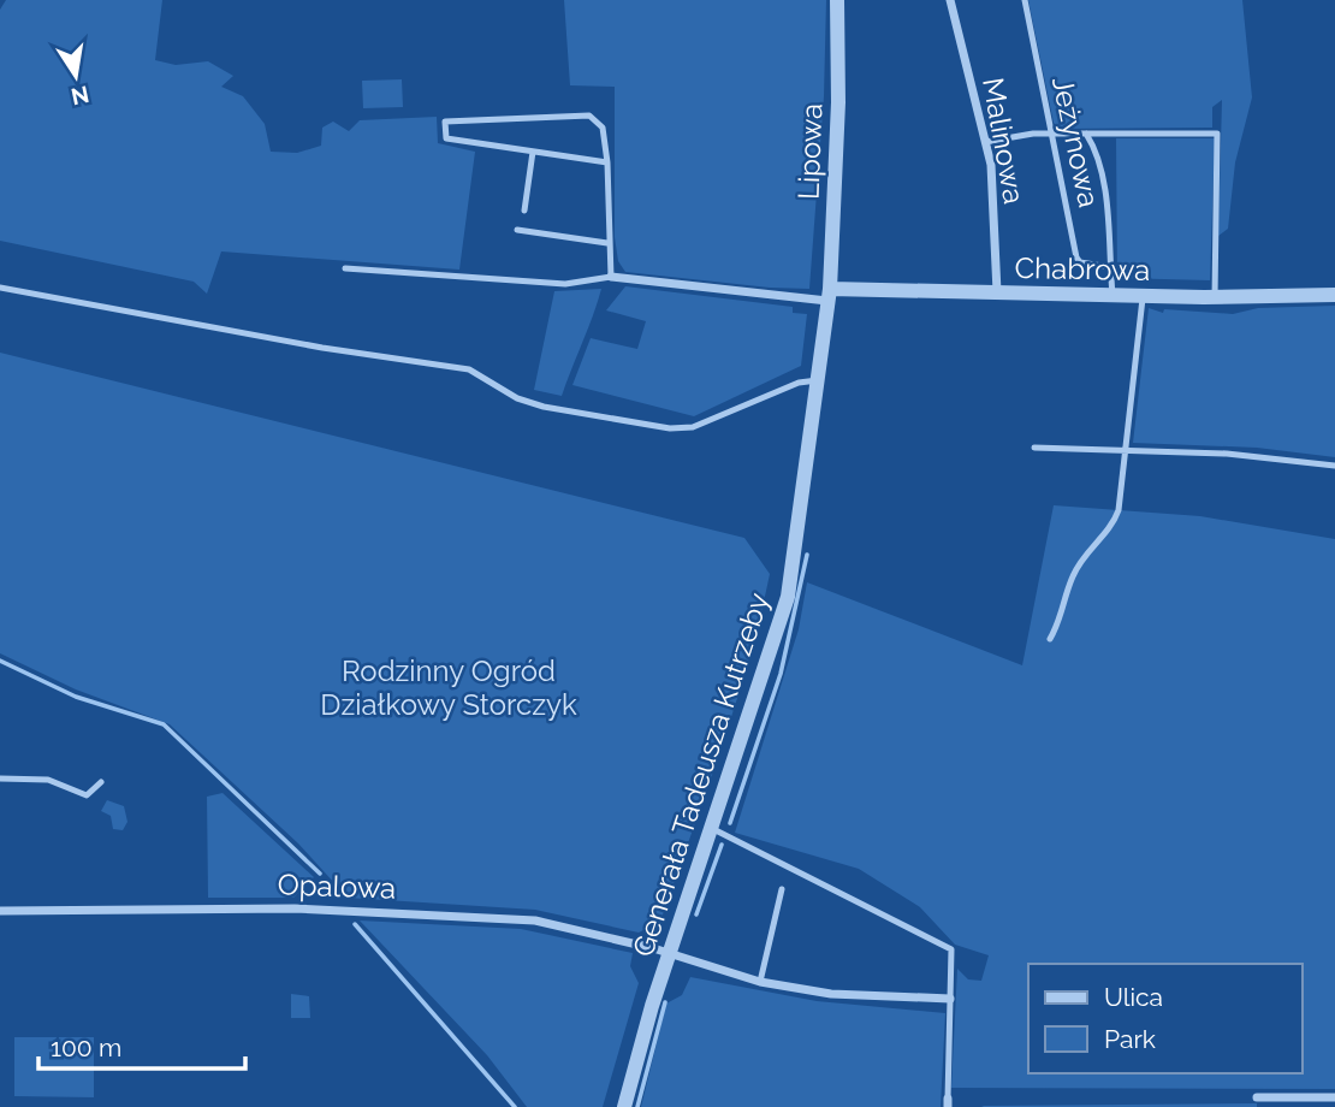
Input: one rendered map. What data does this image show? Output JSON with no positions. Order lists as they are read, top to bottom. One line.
{"streets":{"street":["Malinowa","Lipowa","Chabrowa","Generała Tadeusza Kutrzeby","Opalowa"],"lane":["Jeżynowa"]},"crossings":[["Malinowa","Chabrowa"],["Lipowa","Chabrowa"],["Lipowa","Generała Tadeusza Kutrzeby"],["Chabrowa","Generała Tadeusza Kutrzeby"],["Generała Tadeusza Kutrzeby","Opalowa"]],"parks":["Rodzinny Ogród Działkowy Storczyk"],"legend":["Ulica","Park"],"scale_bar":"100 m","north":"bottom"}
